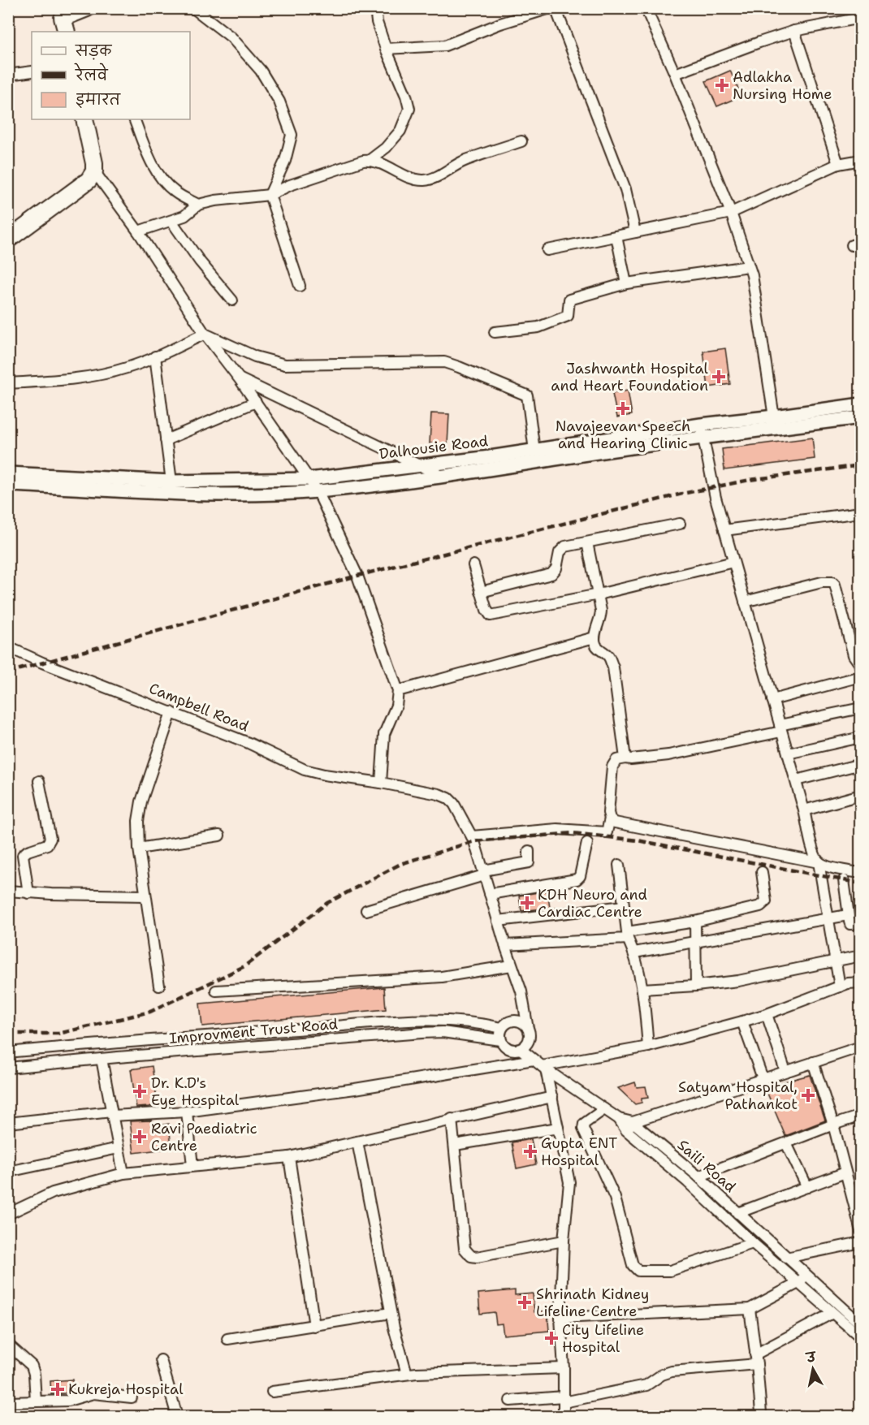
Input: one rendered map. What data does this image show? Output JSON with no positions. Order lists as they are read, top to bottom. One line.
{"streets":{"street":["Dalhousie Road","Campbell Road","Improvment Trust Road","Saili Road"]},"crossings":[["Campbell Road","Improvment Trust Road"],["Campbell Road","Saili Road"],["Improvment Trust Road","Saili Road"]],"places":{"health":["Adlakha Nursing Home","Jashwanth Hospital and Heart Foundation","Navajeevan Speech and Hearing Clinic","KDH Neuro and Cardiac Centre","Dr. K.D's Eye Hospital","Satyam Hospital, Pathankot","Ravi Paediatric Centre","Gupta ENT Hospital","Shrinath Kidney Lifeline Centre","City Lifeline Hospital","Kukreja Hospital"]},"legend":["सड़क","रेलवे","इमारत"],"north":"top"}
